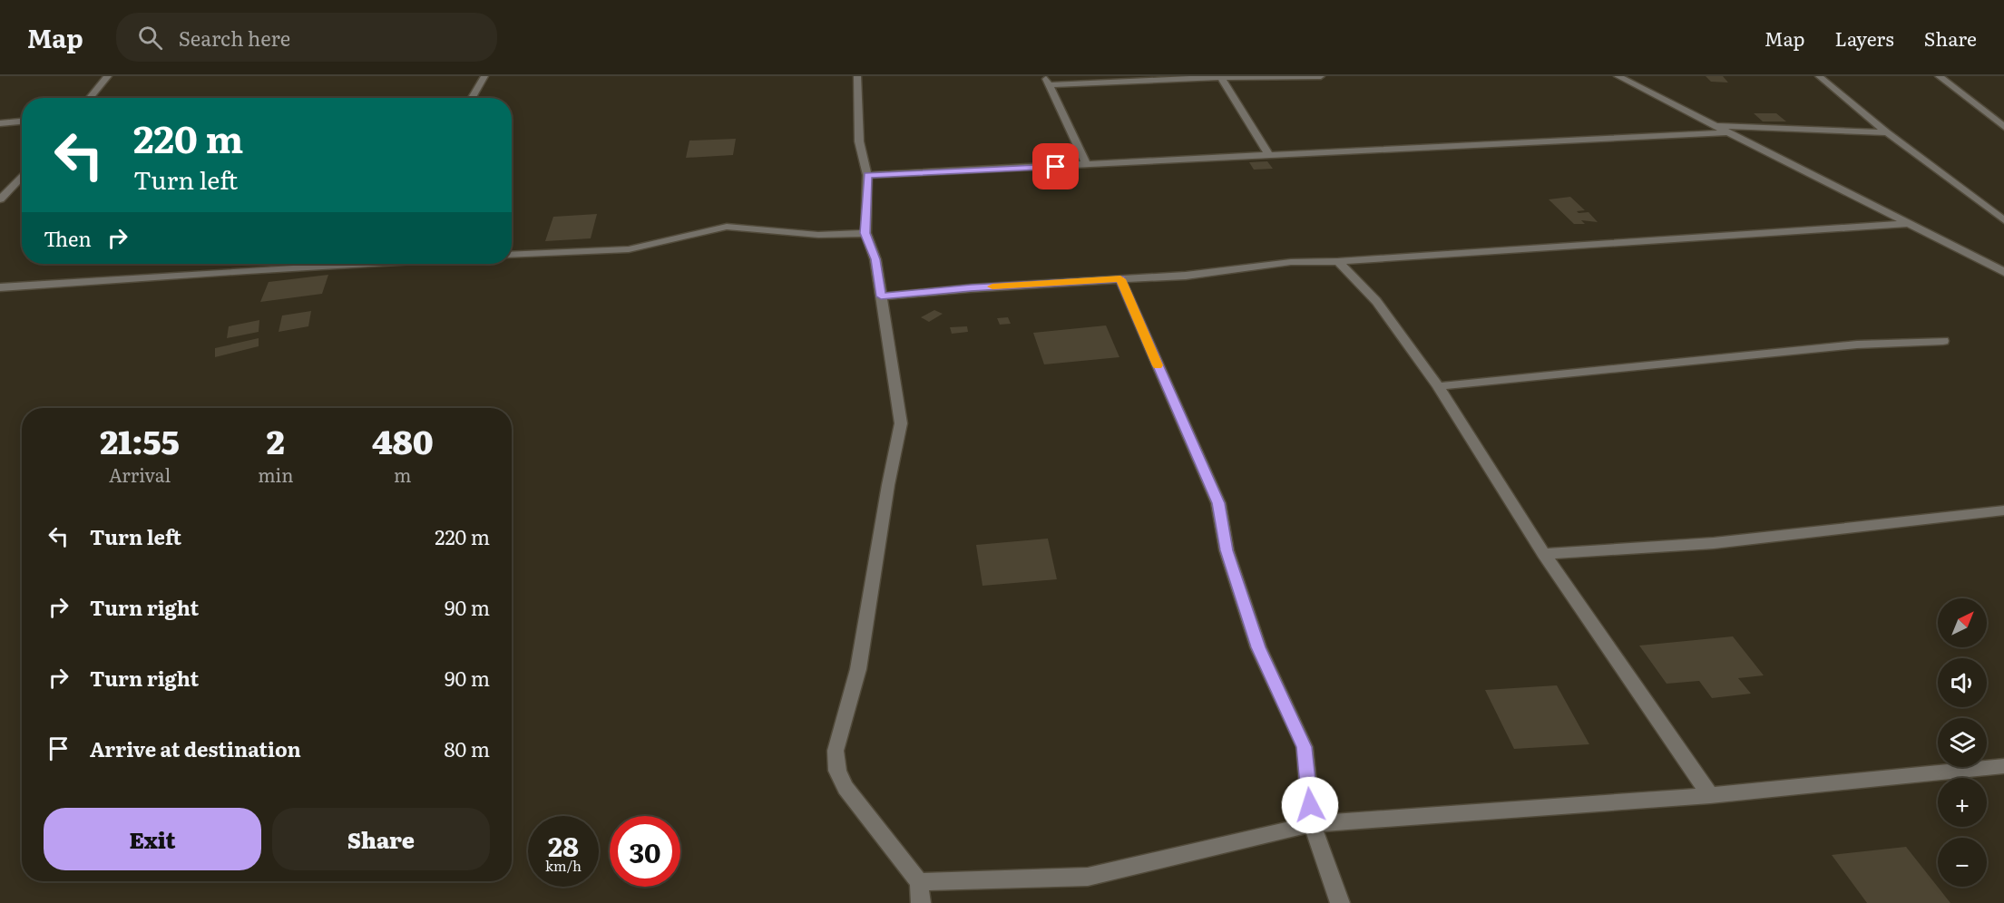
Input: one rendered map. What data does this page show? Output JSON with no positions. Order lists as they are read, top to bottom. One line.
{"north":"top right","page":{"header":"Map","search":"Search here","nav":["Map","Layers","Share"],"turn":["220 m","Turn left"],"then":"Then","eta":["21:55","Arrival","2","min","480","m"],"list":[{"name":"Turn left","value":"220 m"},{"name":"Turn right","value":"90 m"},{"name":"Turn right","value":"90 m"},{"name":"Arrive at destination","value":"80 m"}],"map_buttons":["+","−"],"buttons":["Exit","Share"],"speed":"28 km/h","limit":"30"}}
